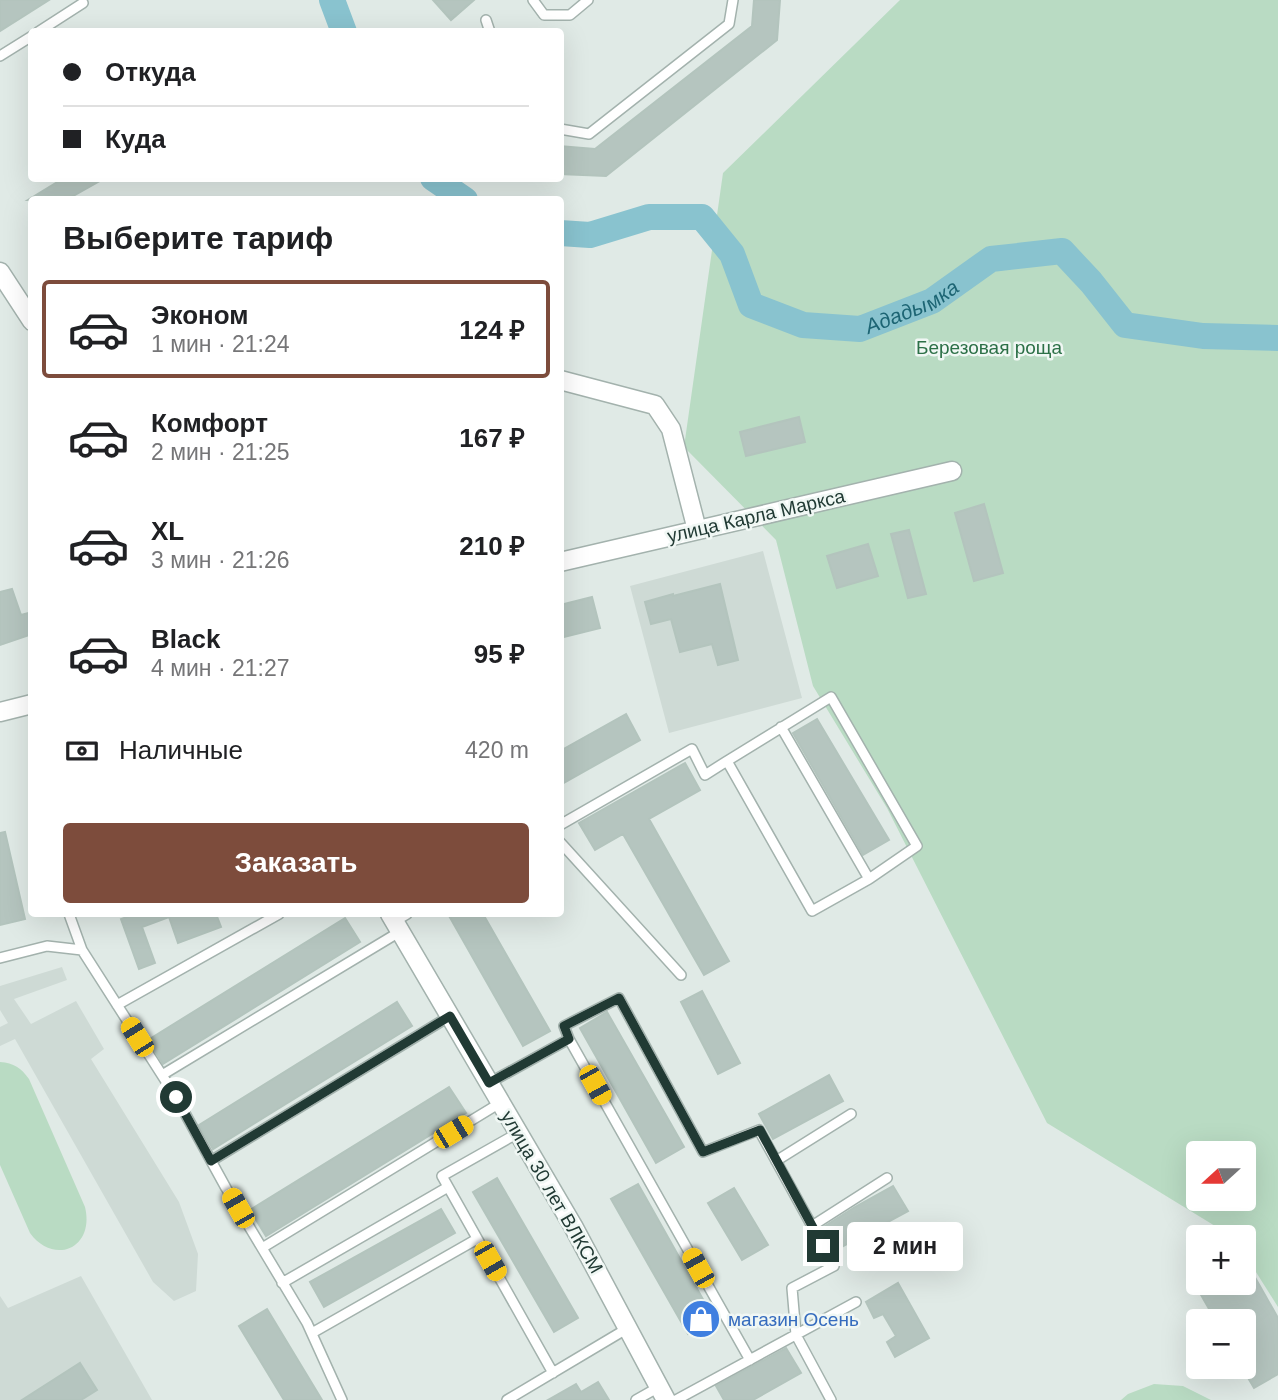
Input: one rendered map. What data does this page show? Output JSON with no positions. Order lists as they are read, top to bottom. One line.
{"streets":{"street":["улица Карла Маркса","улица 30 лет ВЛКСМ"]},"water":["Ададымка"],"parks":["Березовая роща"],"places":{"shop":["магазин Осень"]},"north":"left","page":{"banner":["Откуда","Куда"],"heading":"Выберите тариф","list":[{"name":"Эконом","note":"1 мин · 21:24","value":"124 ₽"},{"name":"Комфорт","note":"2 мин · 21:25","value":"167 ₽"},{"name":"XL","note":"3 мин · 21:26","value":"210 ₽"},{"name":"Black","note":"4 мин · 21:27","value":"95 ₽"}],"pay":["Наличные","420 m"],"buttons":"Заказать","map_buttons":["+","−"],"bubble":"2 мин"}}
